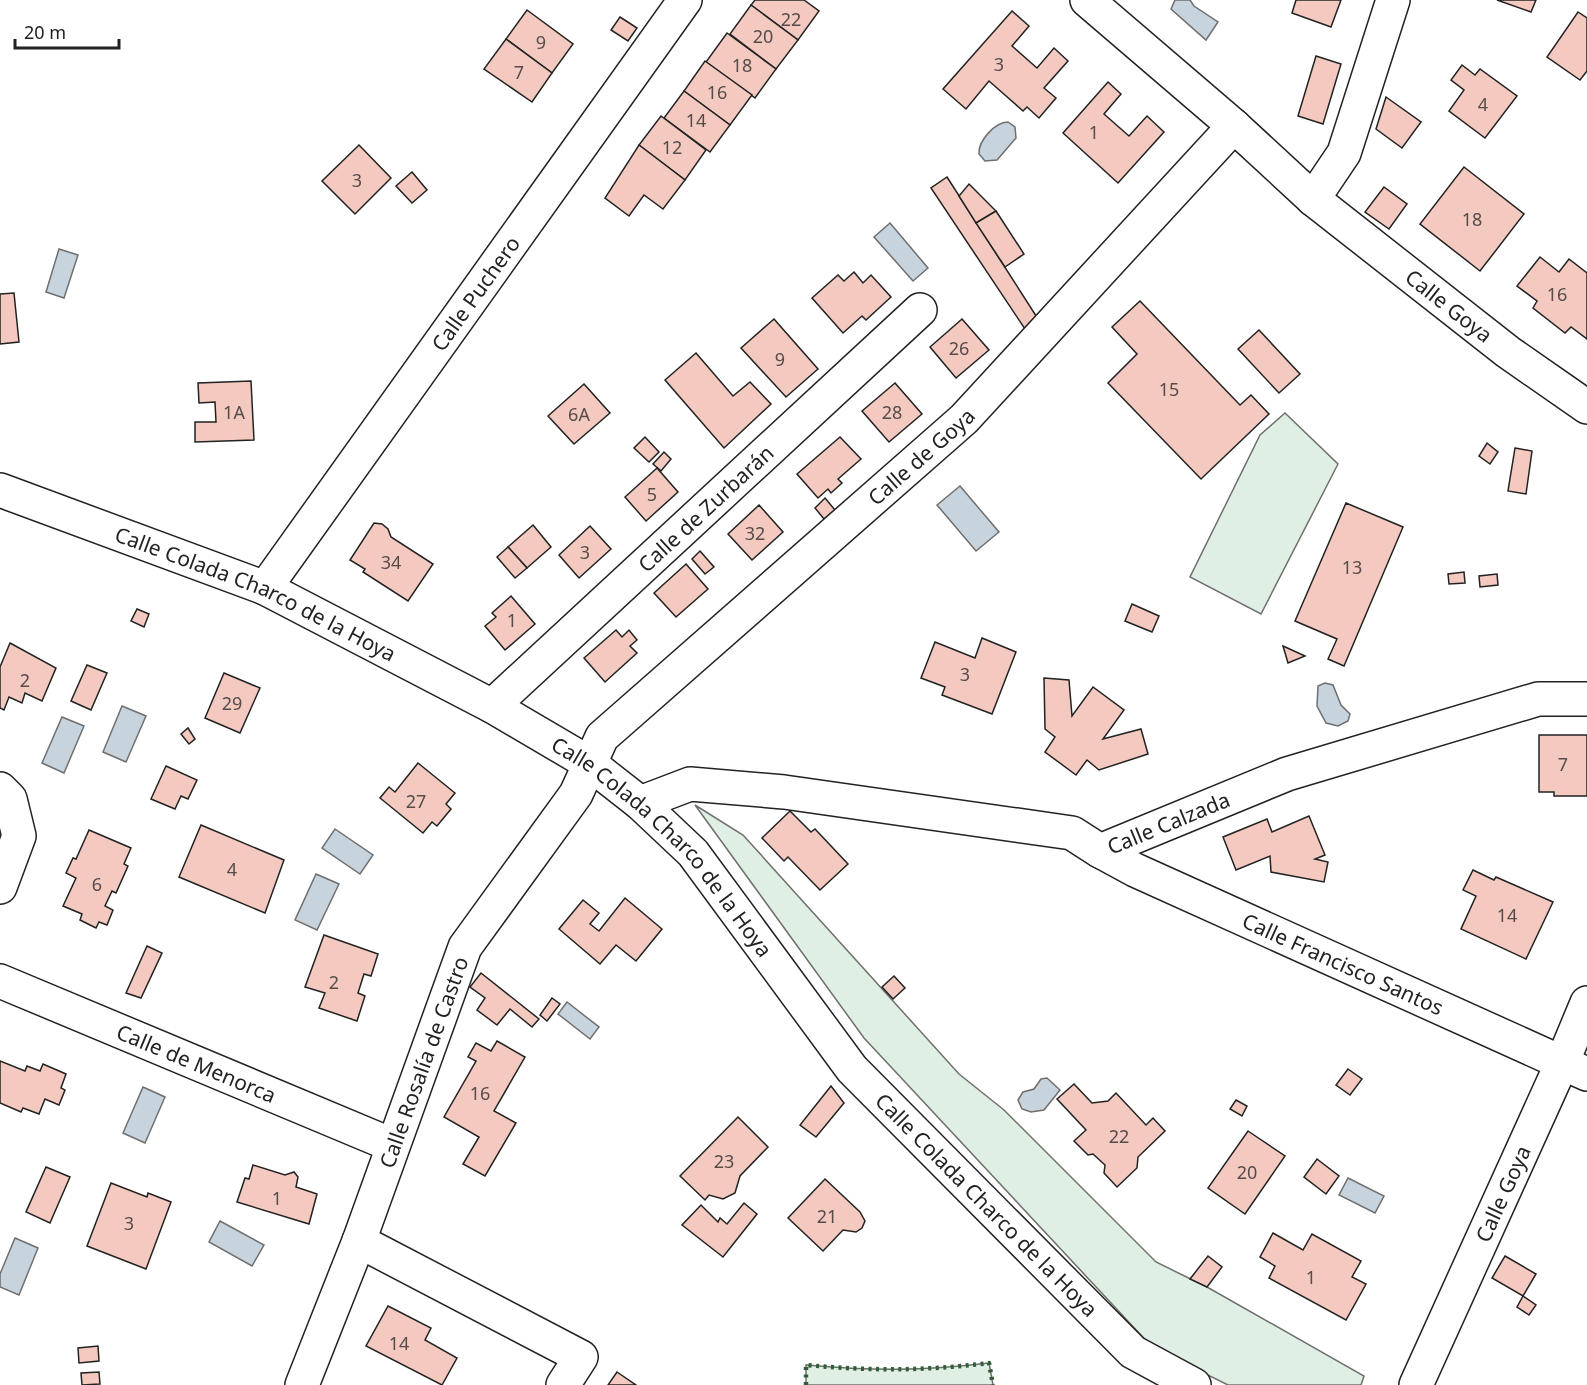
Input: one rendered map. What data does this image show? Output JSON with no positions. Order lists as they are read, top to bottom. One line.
{"streets":{"street":["Calle Puchero","Calle Goya","Calle de Goya","Calle de Zurbarán","Calle Colada Charco de la Hoya","Calle Calzada","Calle Francisco Santos","Calle Rosalía de Castro","Calle de Menorca"]},"crossings":[["Calle Puchero","Calle Colada Charco de la Hoya"],["Calle Goya","Calle de Goya"],["Calle Goya","Calle Francisco Santos"],["Calle de Goya","Calle Colada Charco de la Hoya"],["Calle de Goya","Calle Rosalía de Castro"],["Calle de Zurbarán","Calle Colada Charco de la Hoya"],["Calle Colada Charco de la Hoya","Calle Calzada"],["Calle Colada Charco de la Hoya","Calle Rosalía de Castro"],["Calle Calzada","Calle Francisco Santos"],["Calle Rosalía de Castro","Calle de Menorca"]],"house_numbers":["22","20","9","3","18","7","16","4","14","1","12","3","18","16","26","9","15","1A","28","6A","5","32","3","34","13","1","3","2","29","7","27","4","6","14","2","16","22","23","20","1","21","3","1","14"],"scale_bar":"20 m"}
